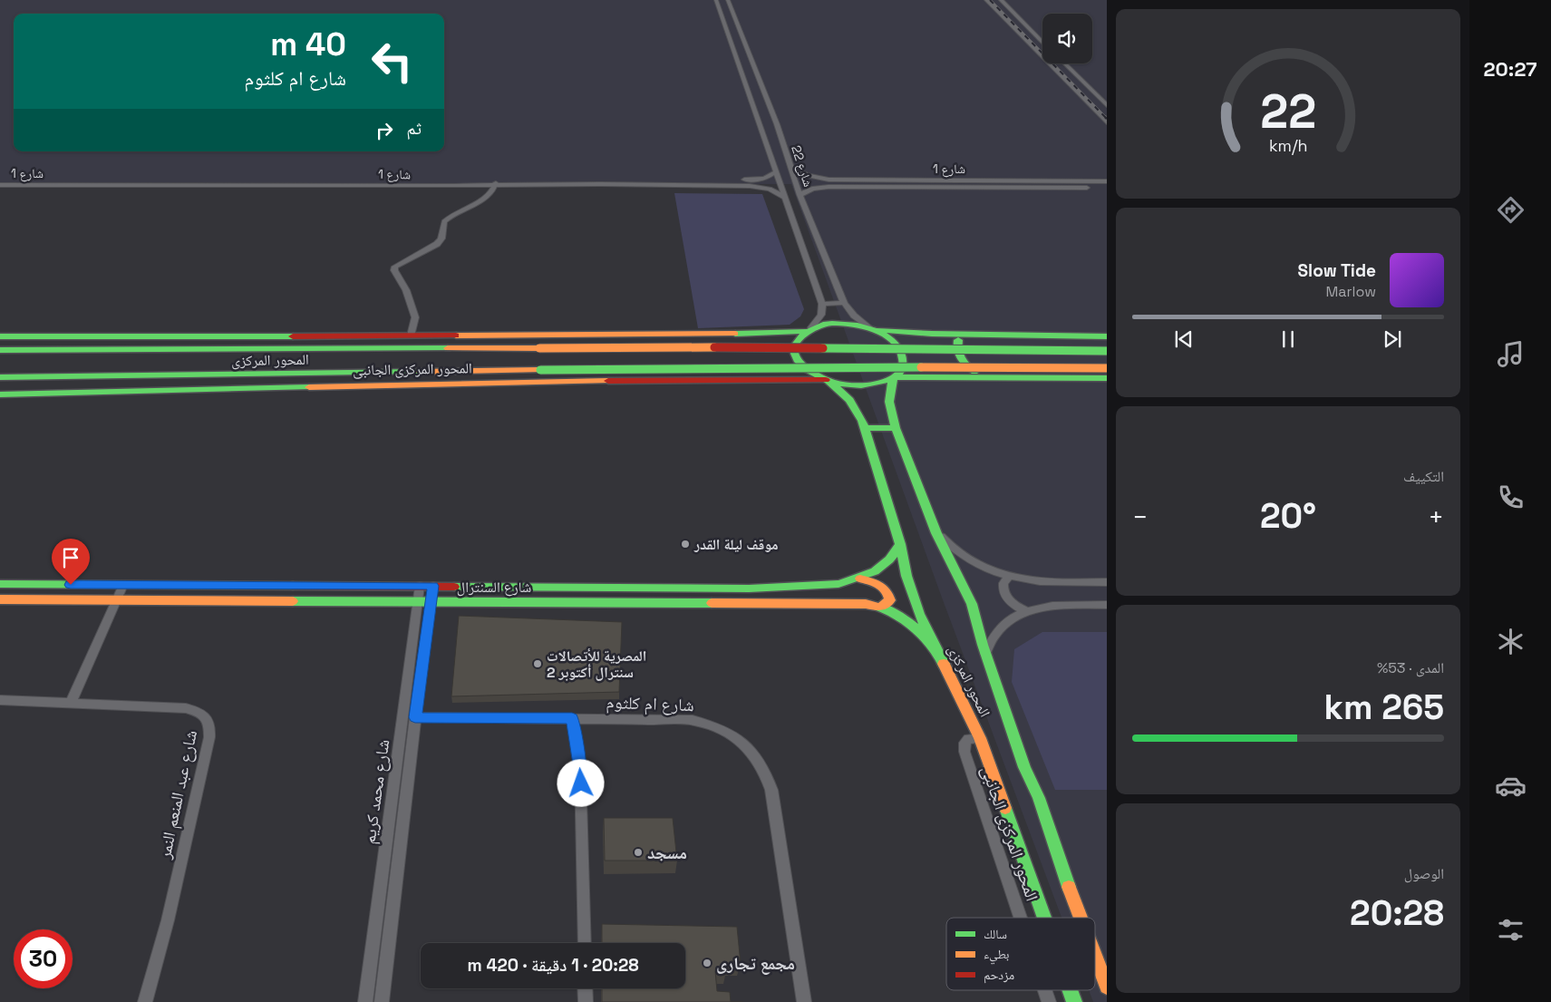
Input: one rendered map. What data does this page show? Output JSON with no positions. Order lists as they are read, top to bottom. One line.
{"streets":{"main road":["المحور المركزى","المحور المركزى الجانبى","شارع السنترال"],"street":["شارع 22","شارع 1","شارع ام كلثوم","شارع محمد كريم","شارع عبد المنعم النمر"]},"crossings":[["شارع 22","شارع 1"],["شارع 22","المحور المركزى"],["المحور المركزى","المحور المركزى الجانبى"],["المحور المركزى","شارع السنترال"],["شارع السنترال","شارع محمد كريم"],["شارع ام كلثوم","شارع محمد كريم"]],"places":["موقف ليلة القدر","المصرية للأتصالات سنترال أكتوبر 2","مسجد","مجمع تجارى"],"legend":["سالك","بطيء","مزدحم"],"page":{"tabs":"20:27","turn":["40 m","شارع ام كلثوم"],"then":"ثم","song":["Slow Tide","Marlow"],"tile":["التكييف",["المدى · 53%","265 km"],["الوصول","20:28"]],"heat":["−","20°","+"],"limit":"30","trip":"20:28 · 1 دقيقة · 420 m","gauge":["22","km/h"]}}
